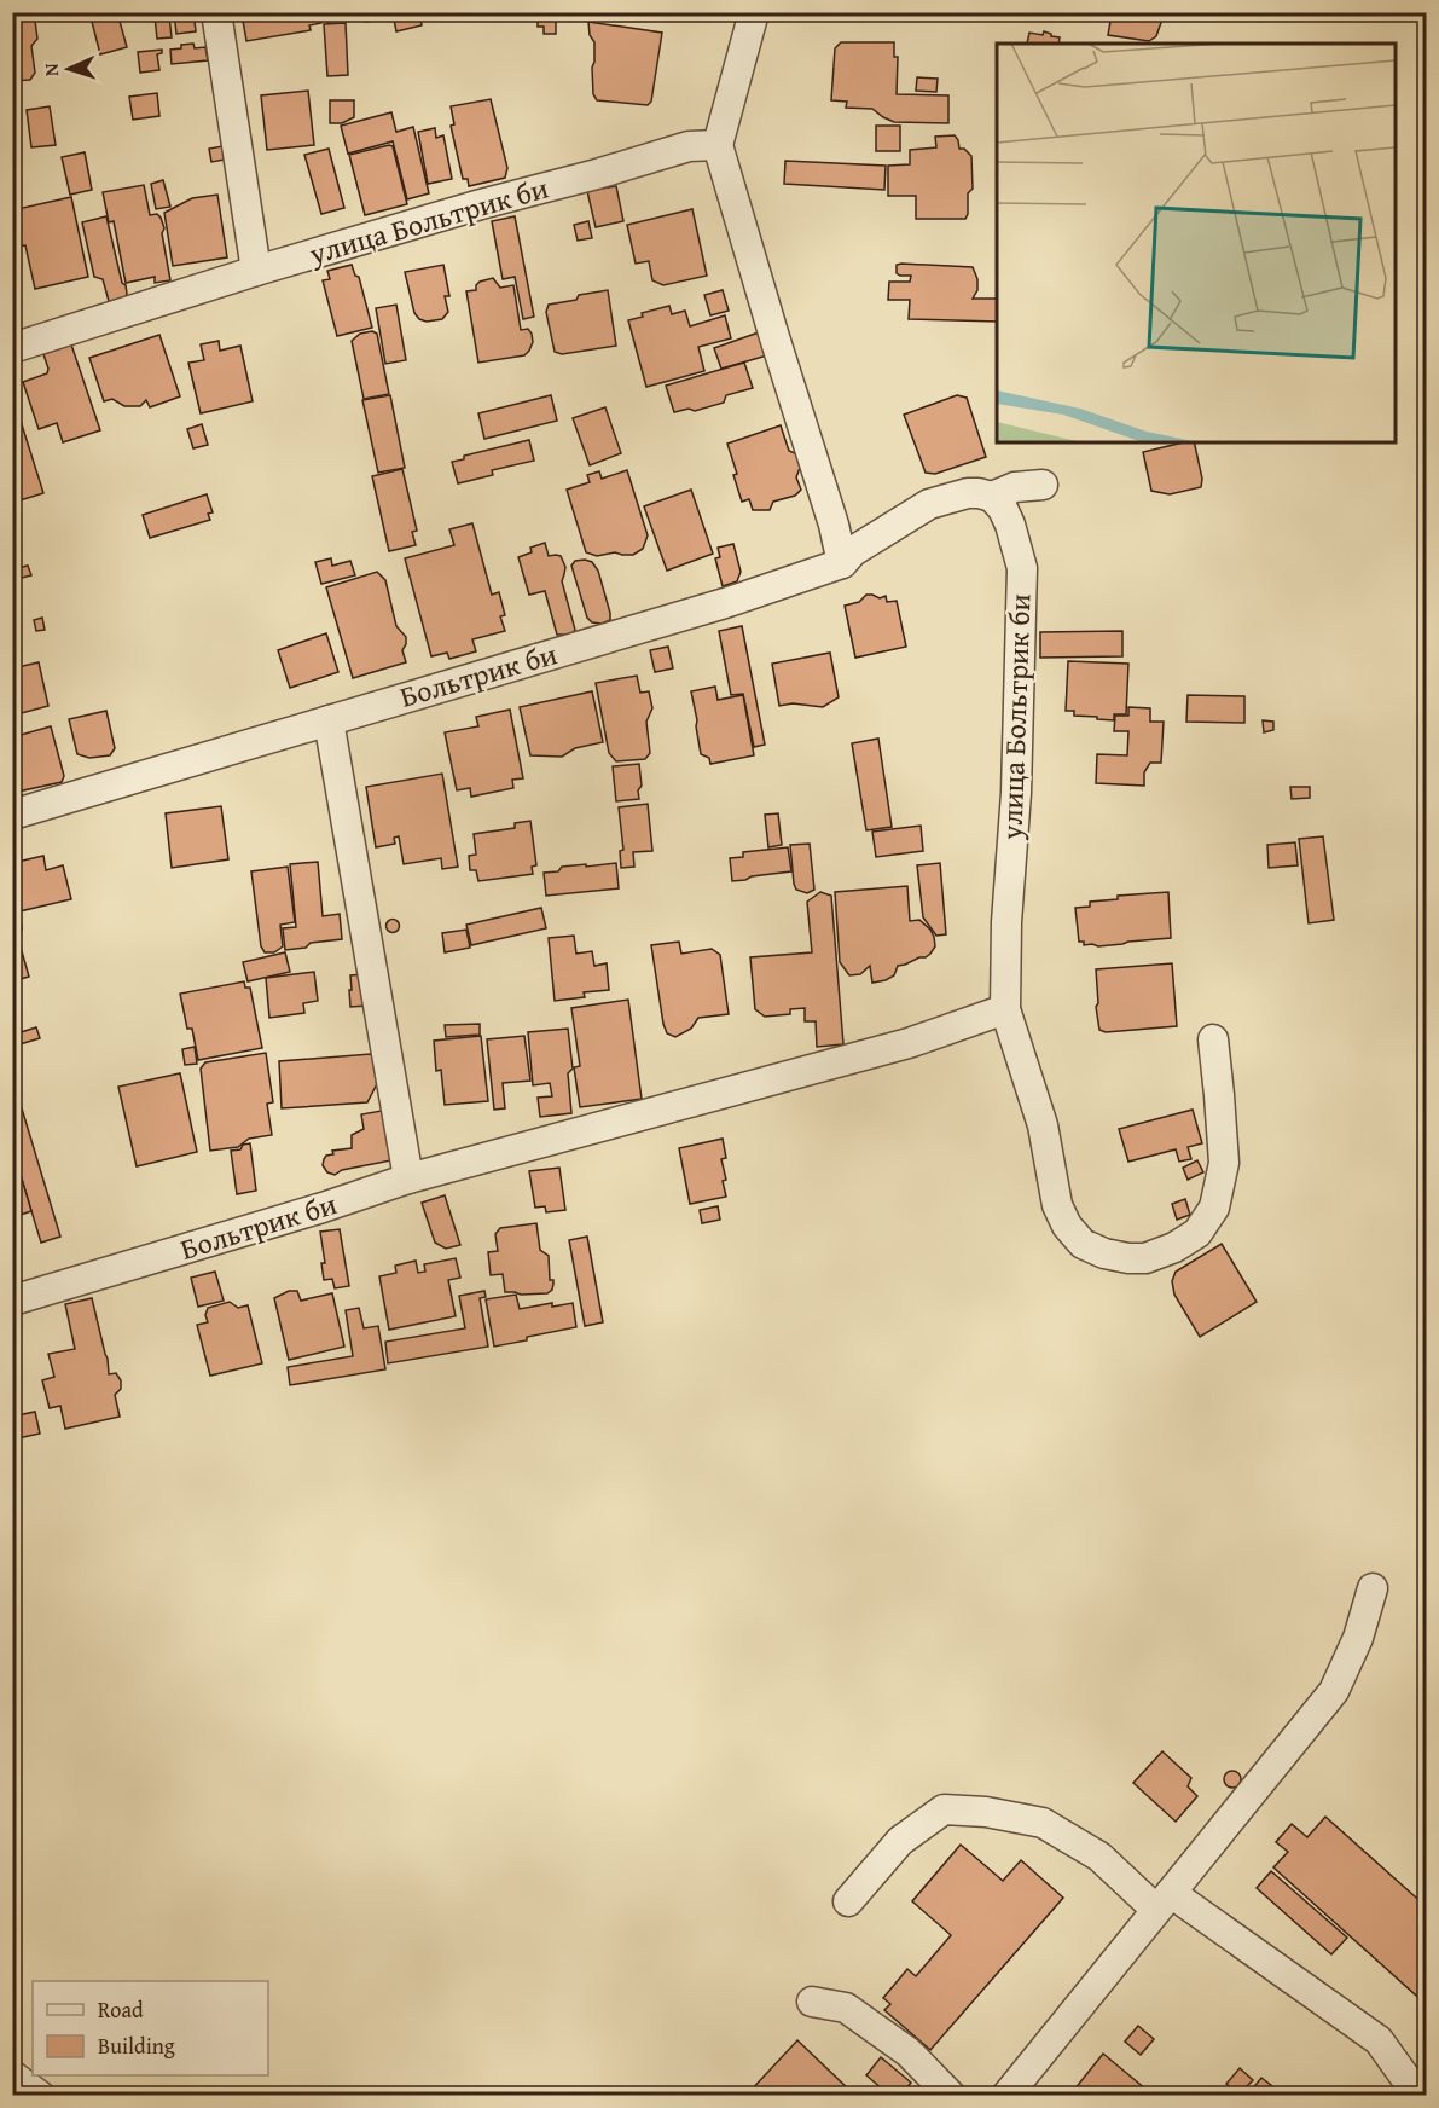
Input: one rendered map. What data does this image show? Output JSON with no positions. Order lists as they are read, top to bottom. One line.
{"streets":{"street":["улица Больтрик би","Больтрик би"]},"crossings":[["улица Больтрик би","Больтрик би"]],"legend":["Road","Building"],"north":"left"}
